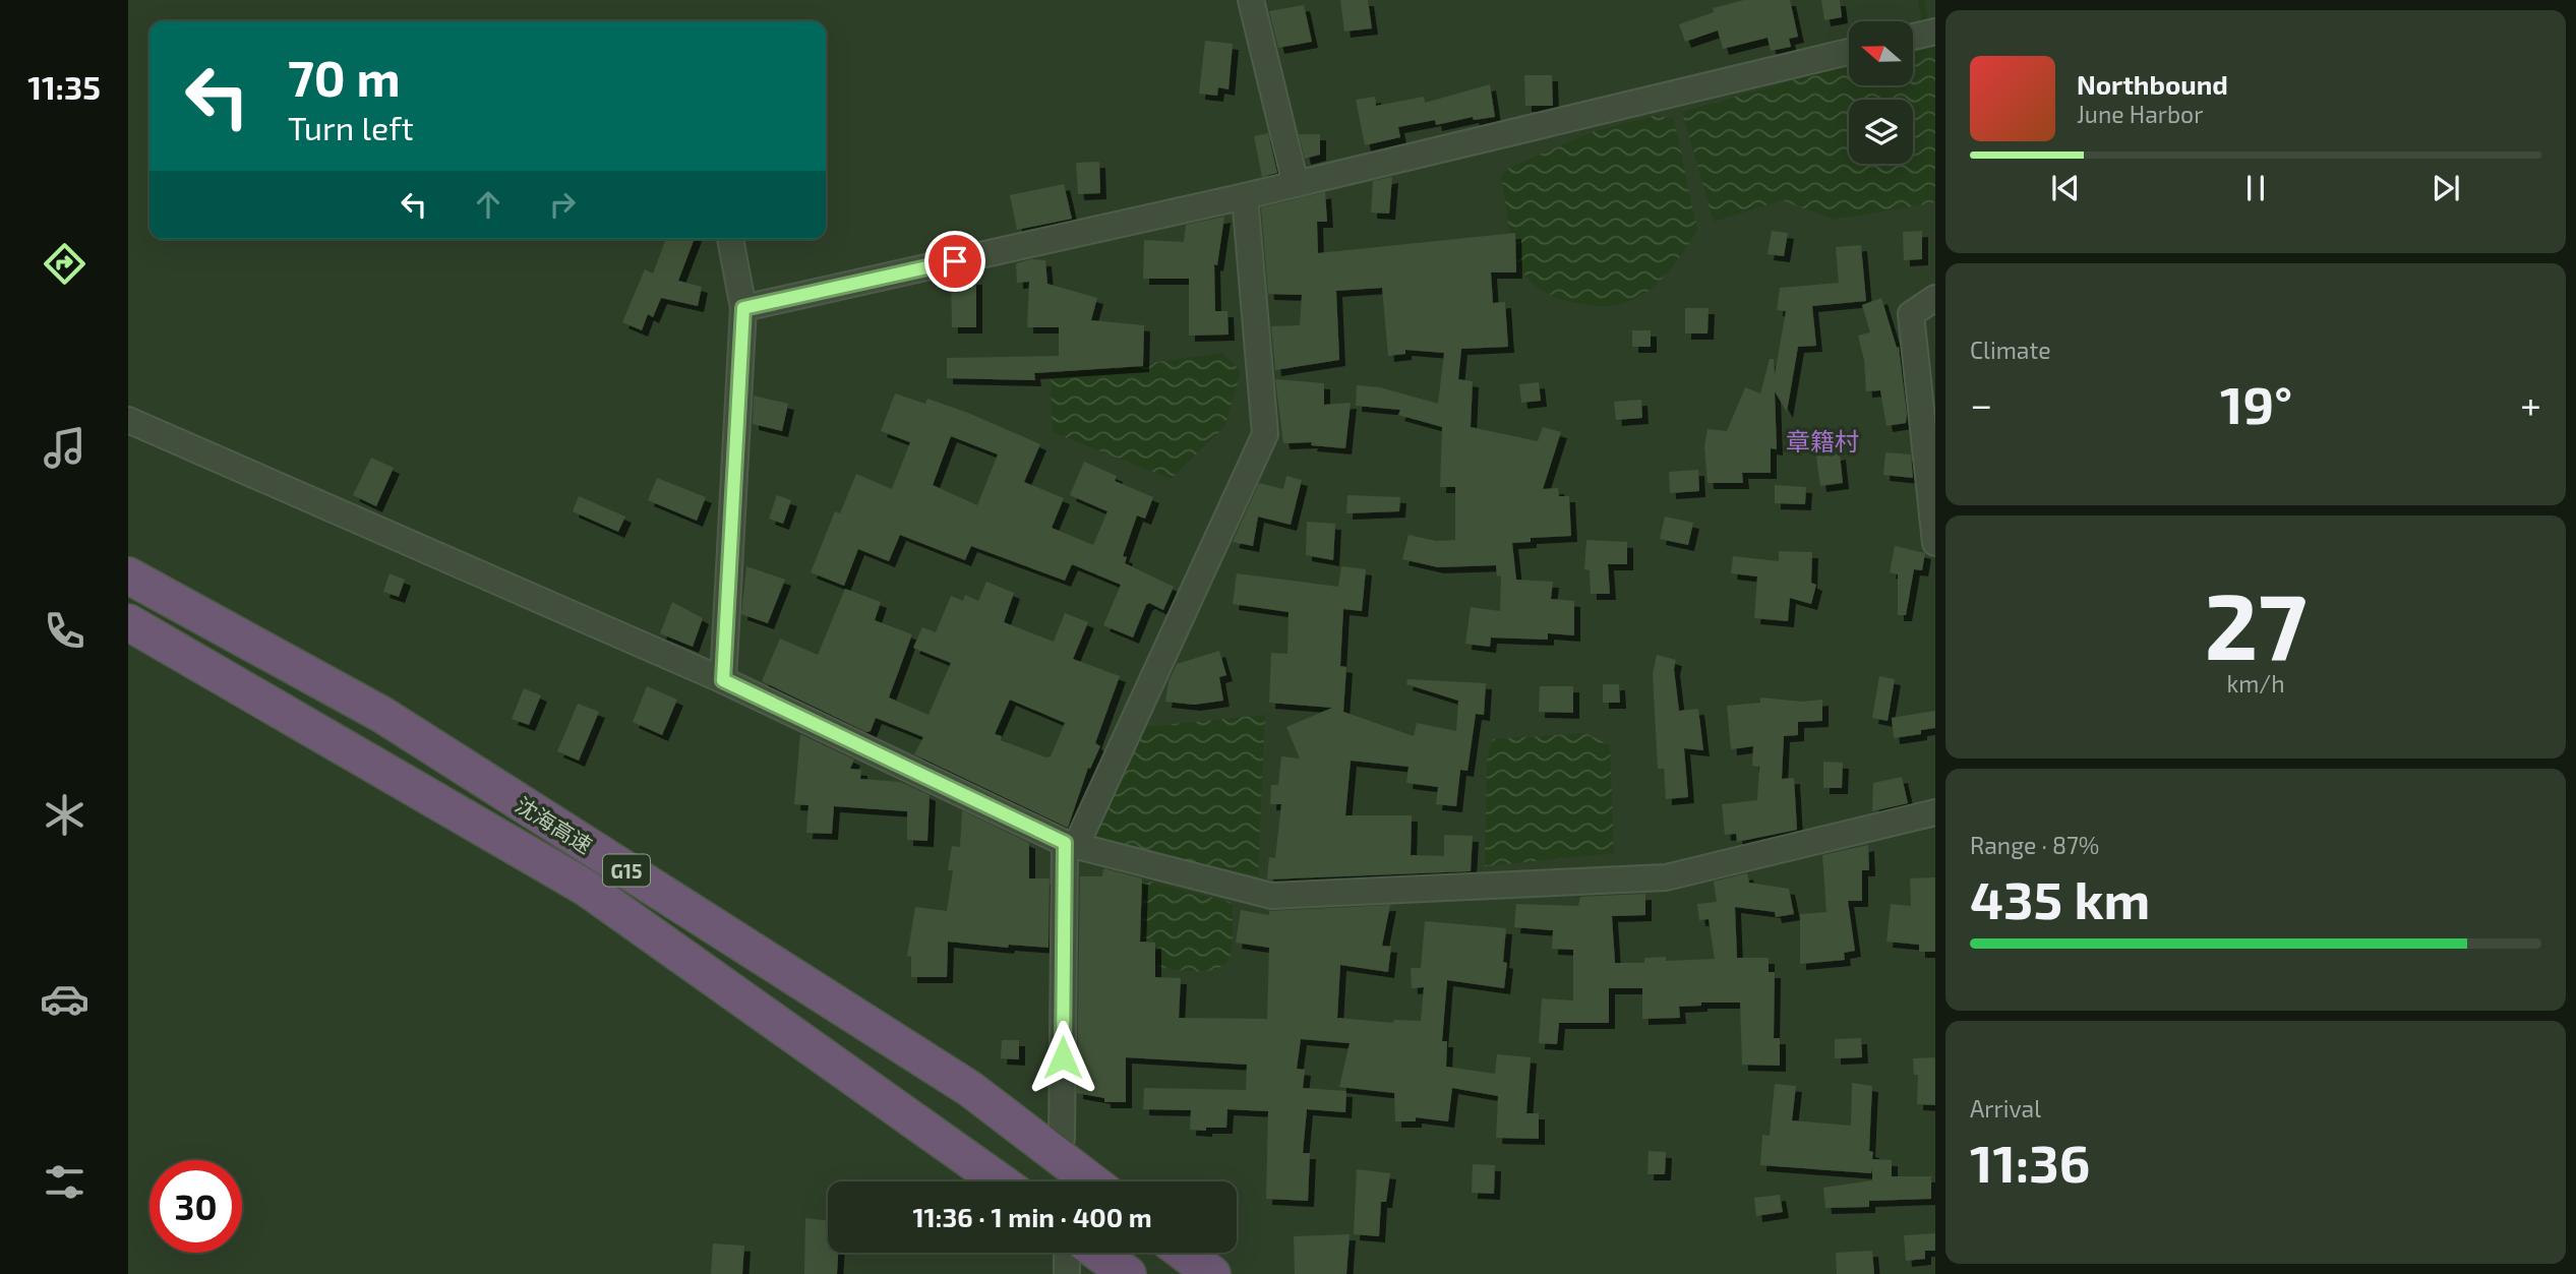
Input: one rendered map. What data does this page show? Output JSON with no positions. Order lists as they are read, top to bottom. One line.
{"streets":{"highway":["沈海高速","G15"]},"districts":["章籍村"],"north":"left","page":{"tabs":"11:35","turn":["70 m","Turn left"],"song":["Northbound","June Harbor"],"tile":["Climate",["27","km/h"],["Range · 87%","435 km"],["Arrival","11:36"]],"heat":["−","19°","+"],"limit":"30","trip":"11:36 · 1 min · 400 m"}}
